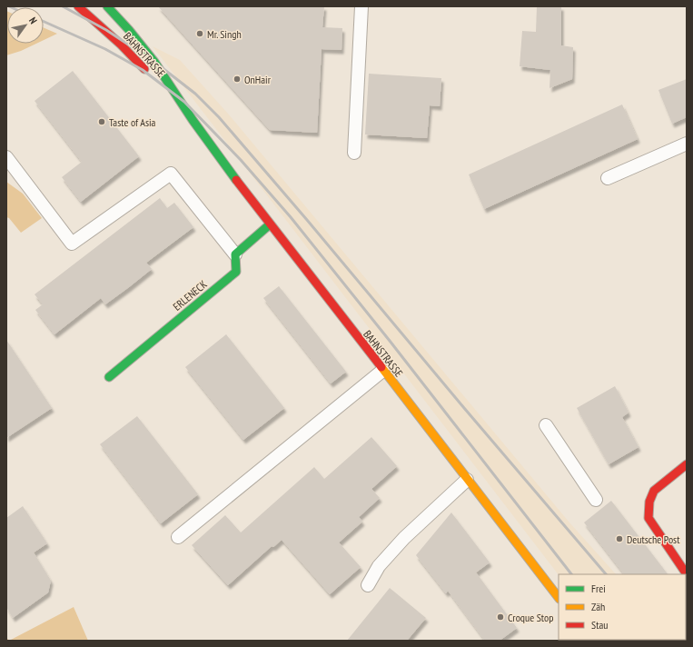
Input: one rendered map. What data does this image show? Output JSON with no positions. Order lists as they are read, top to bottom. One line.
{"streets":{"main road":["BAHNSTRASSE","ERLENECK"]},"places":["Mr. Singh","OnHair","Taste of Asia","Deutsche Post","Croque Stop"],"legend":["Frei","Zäh","Stau"],"north":"top right"}
